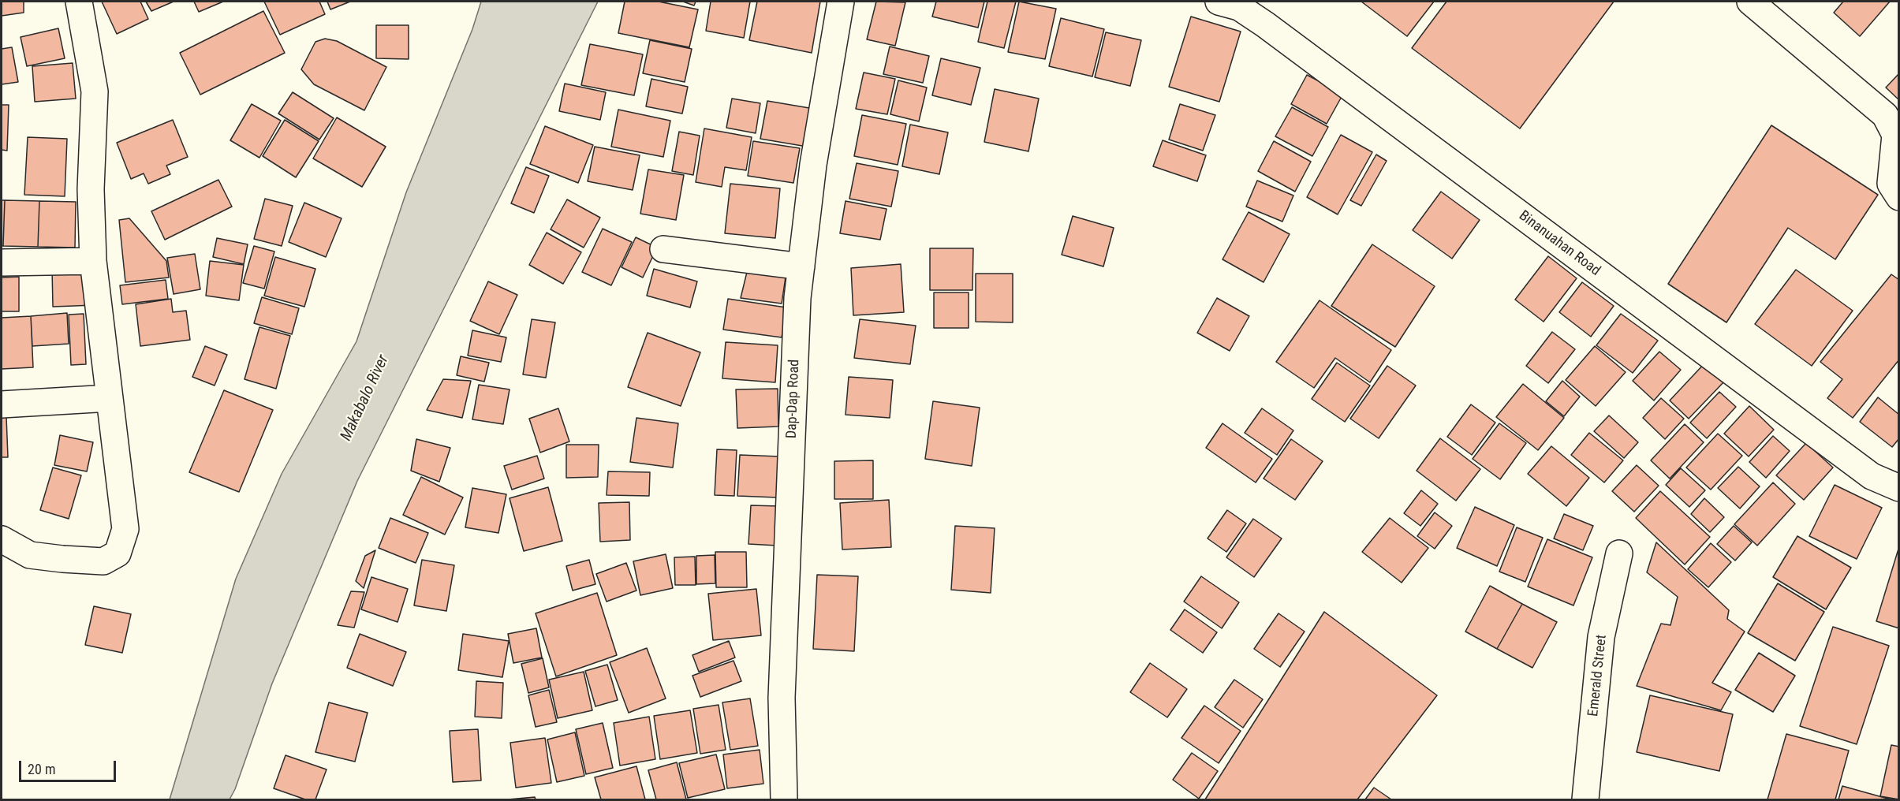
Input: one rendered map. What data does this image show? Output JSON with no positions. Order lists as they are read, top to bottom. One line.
{"streets":{"street":["Binanuahan Road","Dap-Dap Road","Emerald Street"]},"water":["Makabalo River"],"scale_bar":"20 m"}
